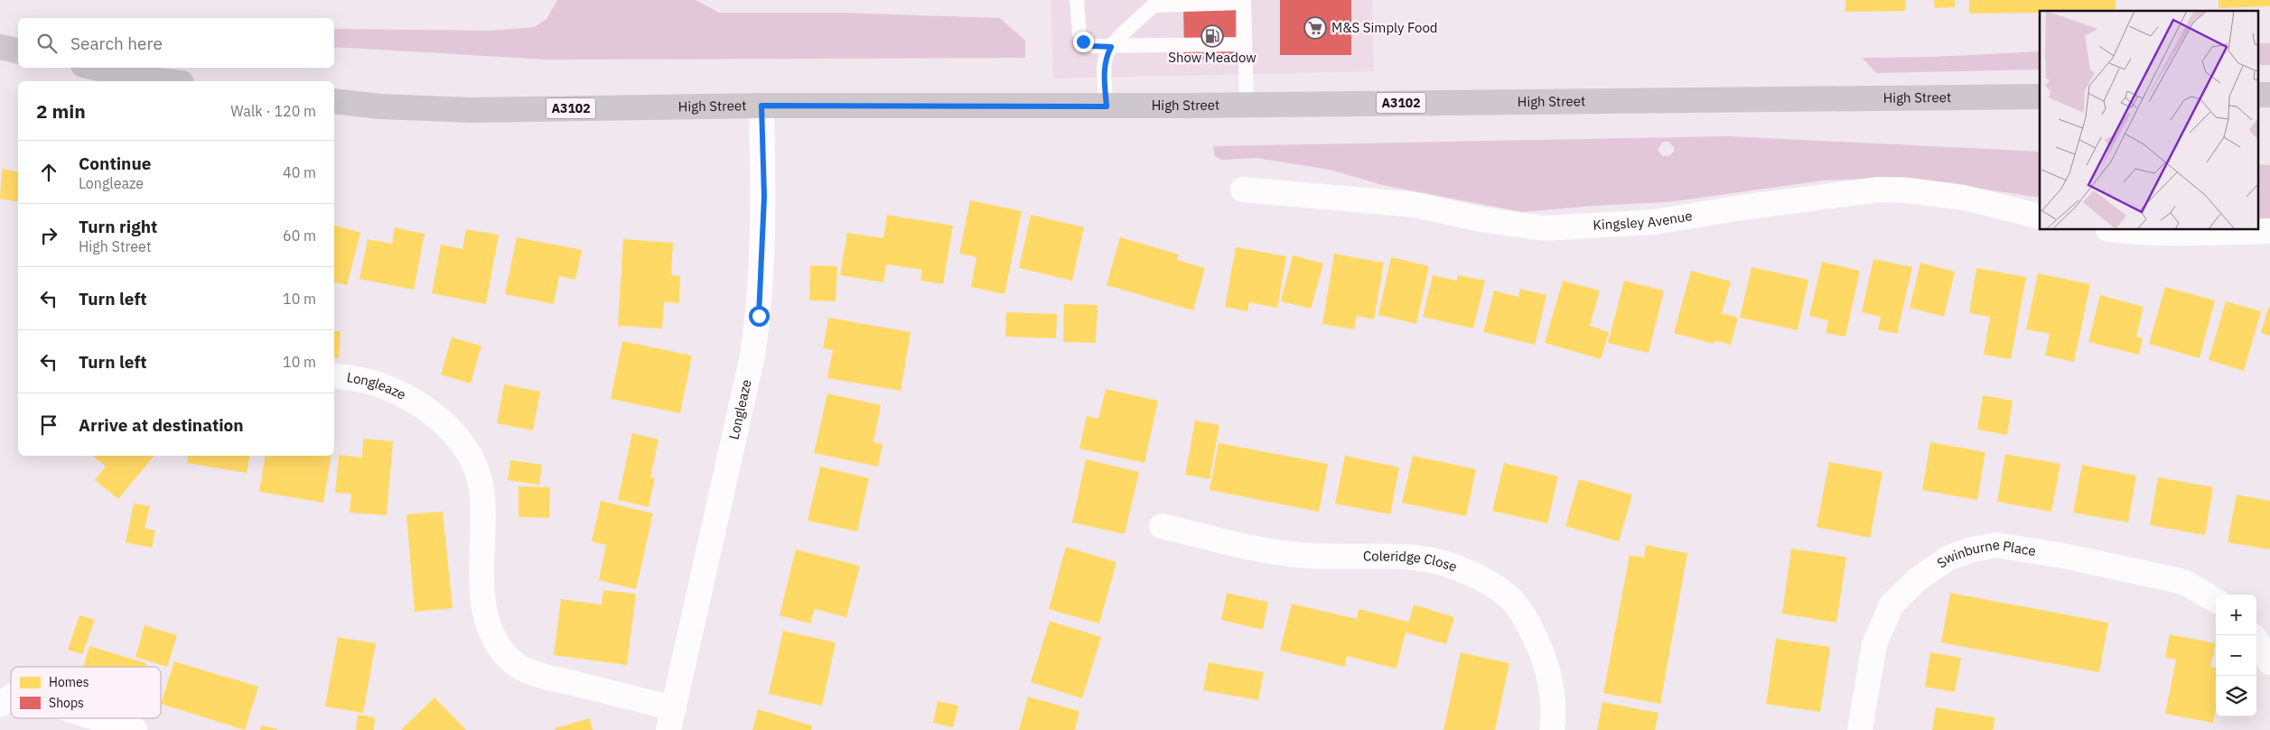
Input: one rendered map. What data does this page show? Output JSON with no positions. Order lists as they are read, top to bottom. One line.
{"streets":{"main road":["High Street","A3102"],"street":["Kingsley Avenue","Longleaze","Swinburne Place","Coleridge Close"]},"crossings":[["High Street","Longleaze"]],"places":{"supermarket":["M&S Simply Food"],"fuel station":["Show Meadow"]},"legend":["Homes","Shops"],"page":{"search":"Search here","heading":["2 min","Walk · 120 m"],"list":[["Continue","Longleaze","40 m"],["Turn right","High Street","60 m"],["Turn left","10 m"],["Turn left","10 m"],"Arrive at destination"],"map_buttons":["+","−"]}}
